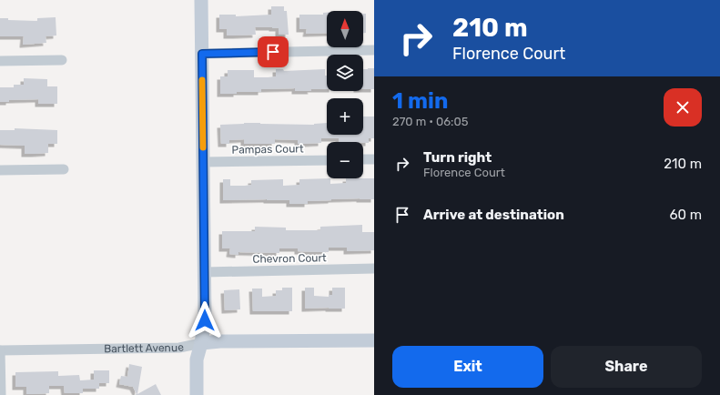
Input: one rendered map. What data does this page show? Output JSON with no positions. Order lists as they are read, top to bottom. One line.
{"streets":{"main road":["Bartlett Avenue"],"street":["Pampas Court","Chevron Court"]},"north":"top","page":{"turn":["210 m","Florence Court"],"map_buttons":["+","−"],"heading":["1 min","270 m · 06:05"],"list":[{"name":"Turn right","note":"Florence Court","value":"210 m"},{"name":"Arrive at destination","value":"60 m"}],"buttons":["Exit","Share"]}}
